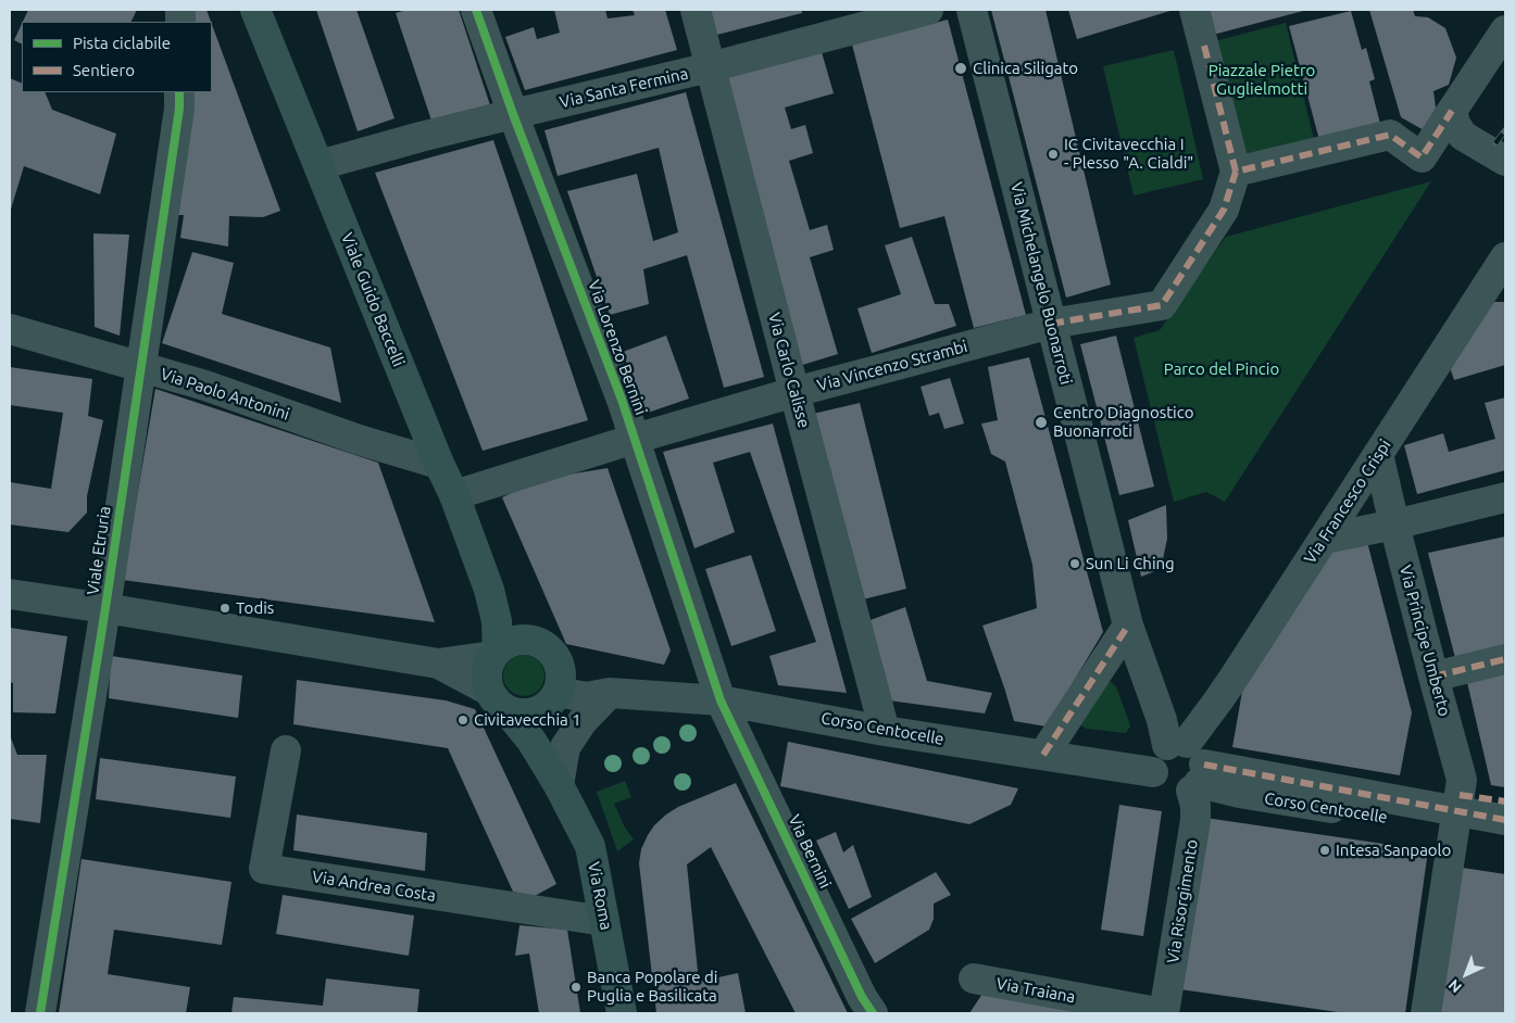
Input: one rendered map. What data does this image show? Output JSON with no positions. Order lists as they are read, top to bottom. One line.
{"streets":{"main road":["Viale Guido Baccelli","Via Roma"],"street":["Via Santa Fermina","Via Michelangelo Buonarroti","Via Lorenzo Bernini","Via Vincenzo Strambi","Via Carlo Calisse","Via Paolo Antonini","Via Francesco Crispi","Viale Etruria","Via Principe Umberto","Corso Centocelle","Via Bernini","Via Andrea Costa","Via Risorgimento","Via Traiana"]},"crossings":[["Via Santa Fermina","Viale Guido Baccelli"],["Via Santa Fermina","Via Lorenzo Bernini"],["Via Santa Fermina","Via Carlo Calisse"],["Via Michelangelo Buonarroti","Via Vincenzo Strambi"],["Via Michelangelo Buonarroti","Via Francesco Crispi"],["Via Michelangelo Buonarroti","Corso Centocelle"],["Via Michelangelo Buonarroti","Via Risorgimento"],["Viale Guido Baccelli","Via Vincenzo Strambi"],["Viale Guido Baccelli","Via Paolo Antonini"],["Viale Guido Baccelli","Corso Centocelle"],["Via Lorenzo Bernini","Via Vincenzo Strambi"],["Via Lorenzo Bernini","Corso Centocelle"],["Via Lorenzo Bernini","Via Bernini"],["Via Vincenzo Strambi","Via Carlo Calisse"],["Via Carlo Calisse","Corso Centocelle"],["Via Paolo Antonini","Viale Etruria"],["Via Francesco Crispi","Via Principe Umberto"],["Via Francesco Crispi","Corso Centocelle"],["Via Francesco Crispi","Via Risorgimento"],["Via Principe Umberto","Corso Centocelle"],["Corso Centocelle","Via Bernini"],["Corso Centocelle","Via Risorgimento"],["Via Andrea Costa","Via Roma"],["Via Risorgimento","Via Traiana"]],"parks":["Piazzale Pietro Guglielmotti","Parco del Pincio"],"places":["Clinica Siligato","IC Civitavecchia I - Plesso \"A. Cialdi\"","Centro Diagnostico Buonarroti","Sun Li Ching","Todis","Civitavecchia 1","Intesa Sanpaolo","Banca Popolare di Puglia e Basilicata"],"legend":["Pista ciclabile","Sentiero"],"north":"bottom left"}
